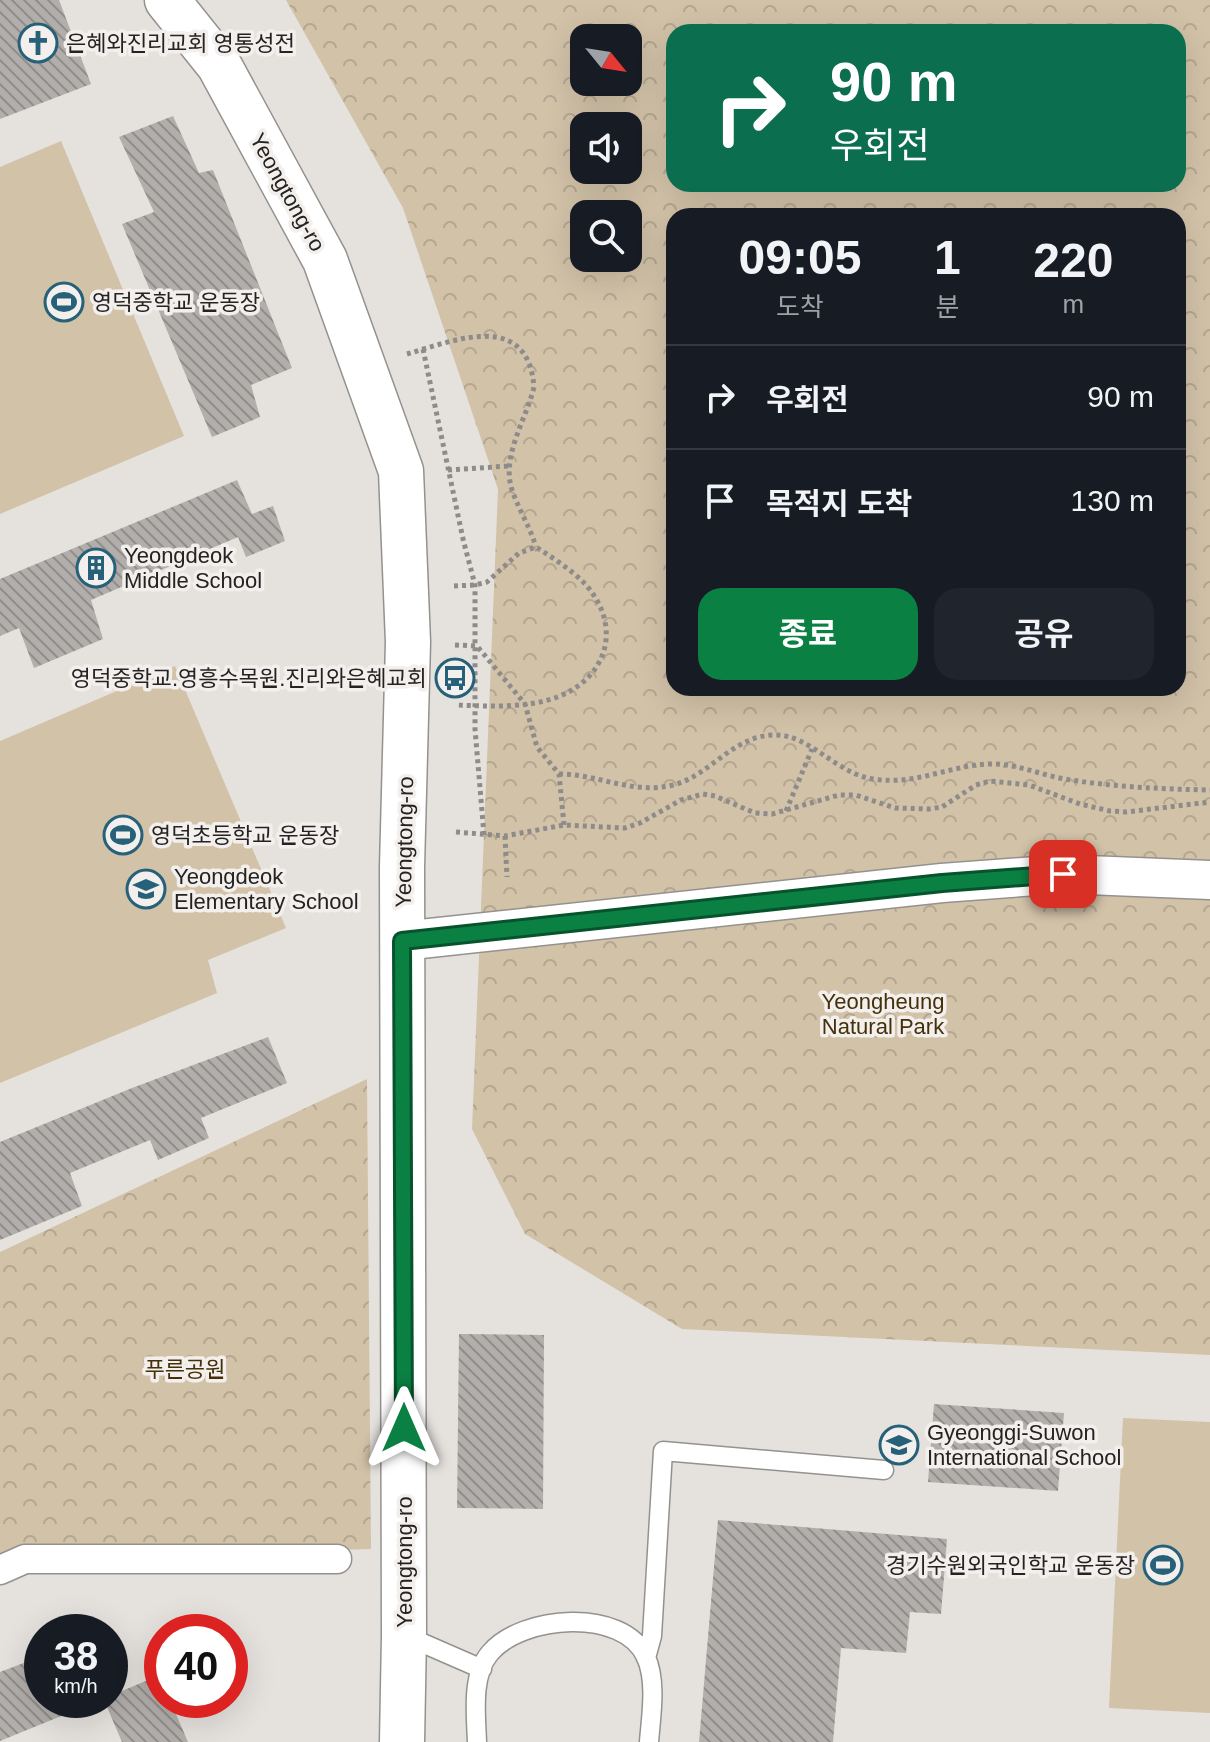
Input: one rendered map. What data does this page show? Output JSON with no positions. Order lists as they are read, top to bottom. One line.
{"streets":{"street":["Yeongtong-ro"]},"parks":["Yeongheung Natural Park","푸른공원"],"places":{"church":["은혜와진리교회 영통성전"],"sports":["영덕중학교 운동장","영덕초등학교 운동장","경기수원외국인학교 운동장"],"building":["Yeongdeok Middle School"],"bus stop":["영덕중학교.영흥수목원.진리와은혜교회"],"school or university":["Yeongdeok Elementary School","Gyeonggi-Suwon International School"]},"north":"bottom right","page":{"turn":["90 m","우회전"],"eta":["09:05","도착","1","분","220","m"],"list":[{"name":"우회전","value":"90 m"},{"name":"목적지 도착","value":"130 m"}],"buttons":["종료","공유"],"speed":"38 km/h","limit":"40"}}
